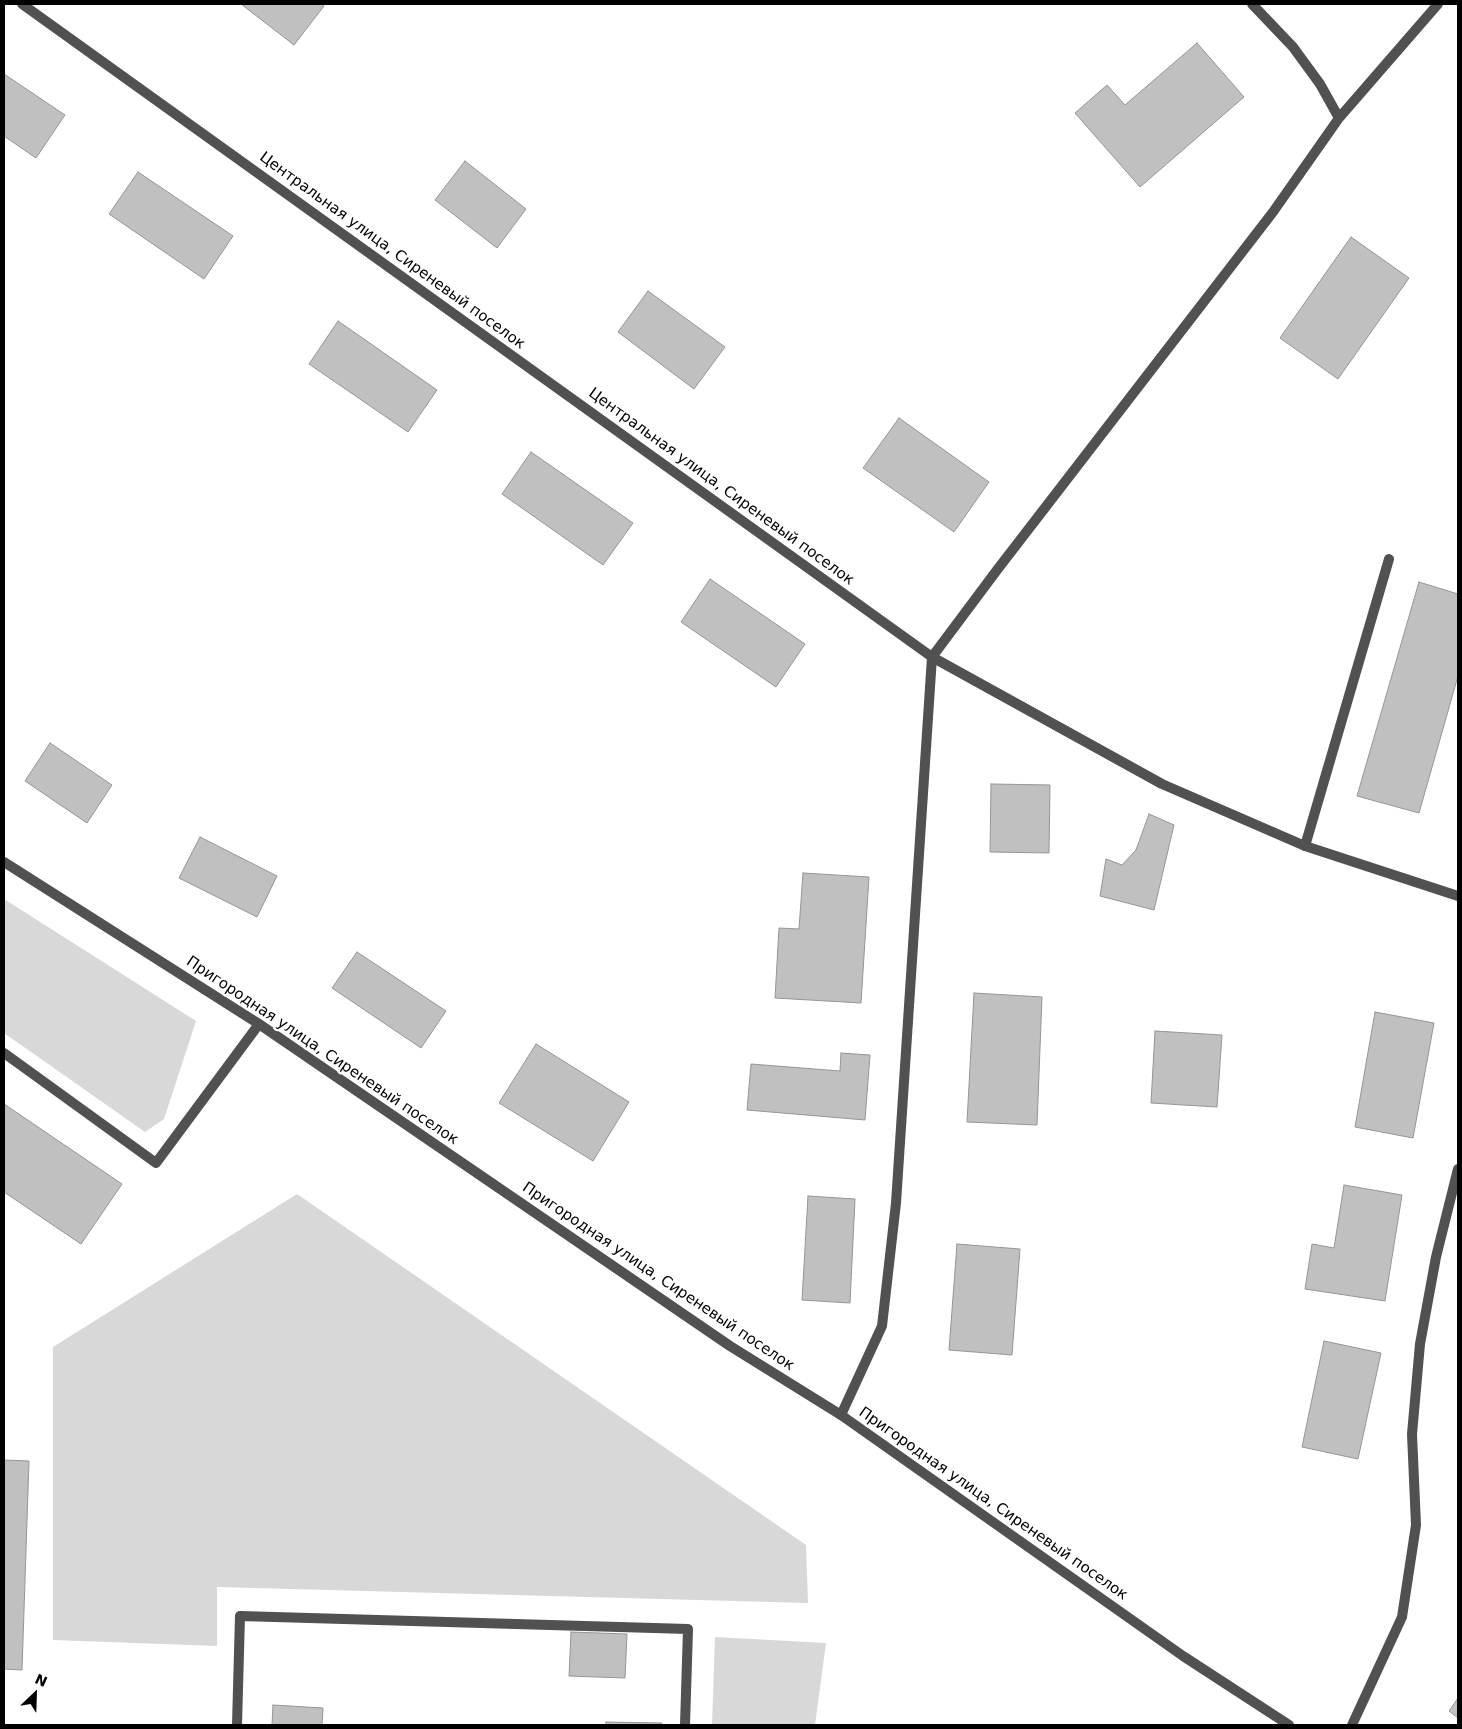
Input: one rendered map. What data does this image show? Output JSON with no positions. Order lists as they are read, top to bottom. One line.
{"streets":{"street":["Центральная улица, Сиреневый поселок","Пригородная улица, Сиреневый поселок"]},"north":"top right"}
